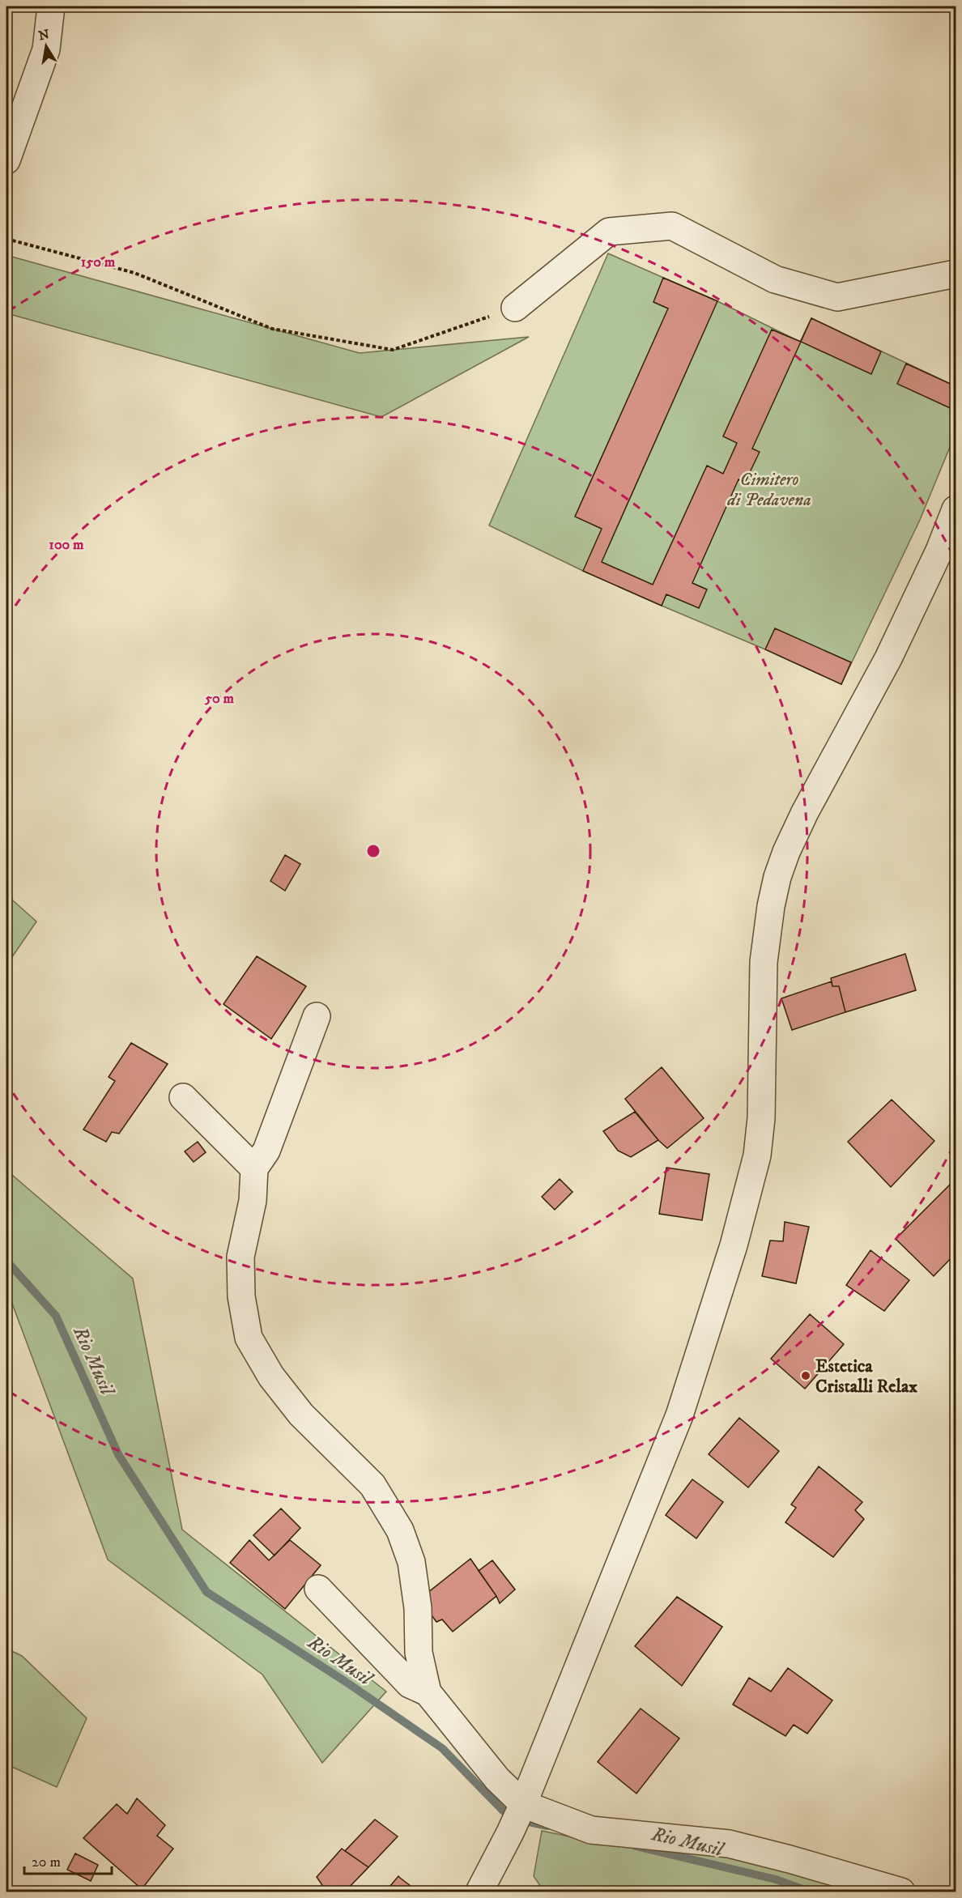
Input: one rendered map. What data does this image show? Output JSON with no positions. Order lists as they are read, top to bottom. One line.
{"water":["Rio Musil"],"parks":["Cimitero di Pedavena"],"places":["Estetica Cristalli Relax"],"scale_bar":"20 m","north":"top","rings":["150 m","100 m","50 m"]}
